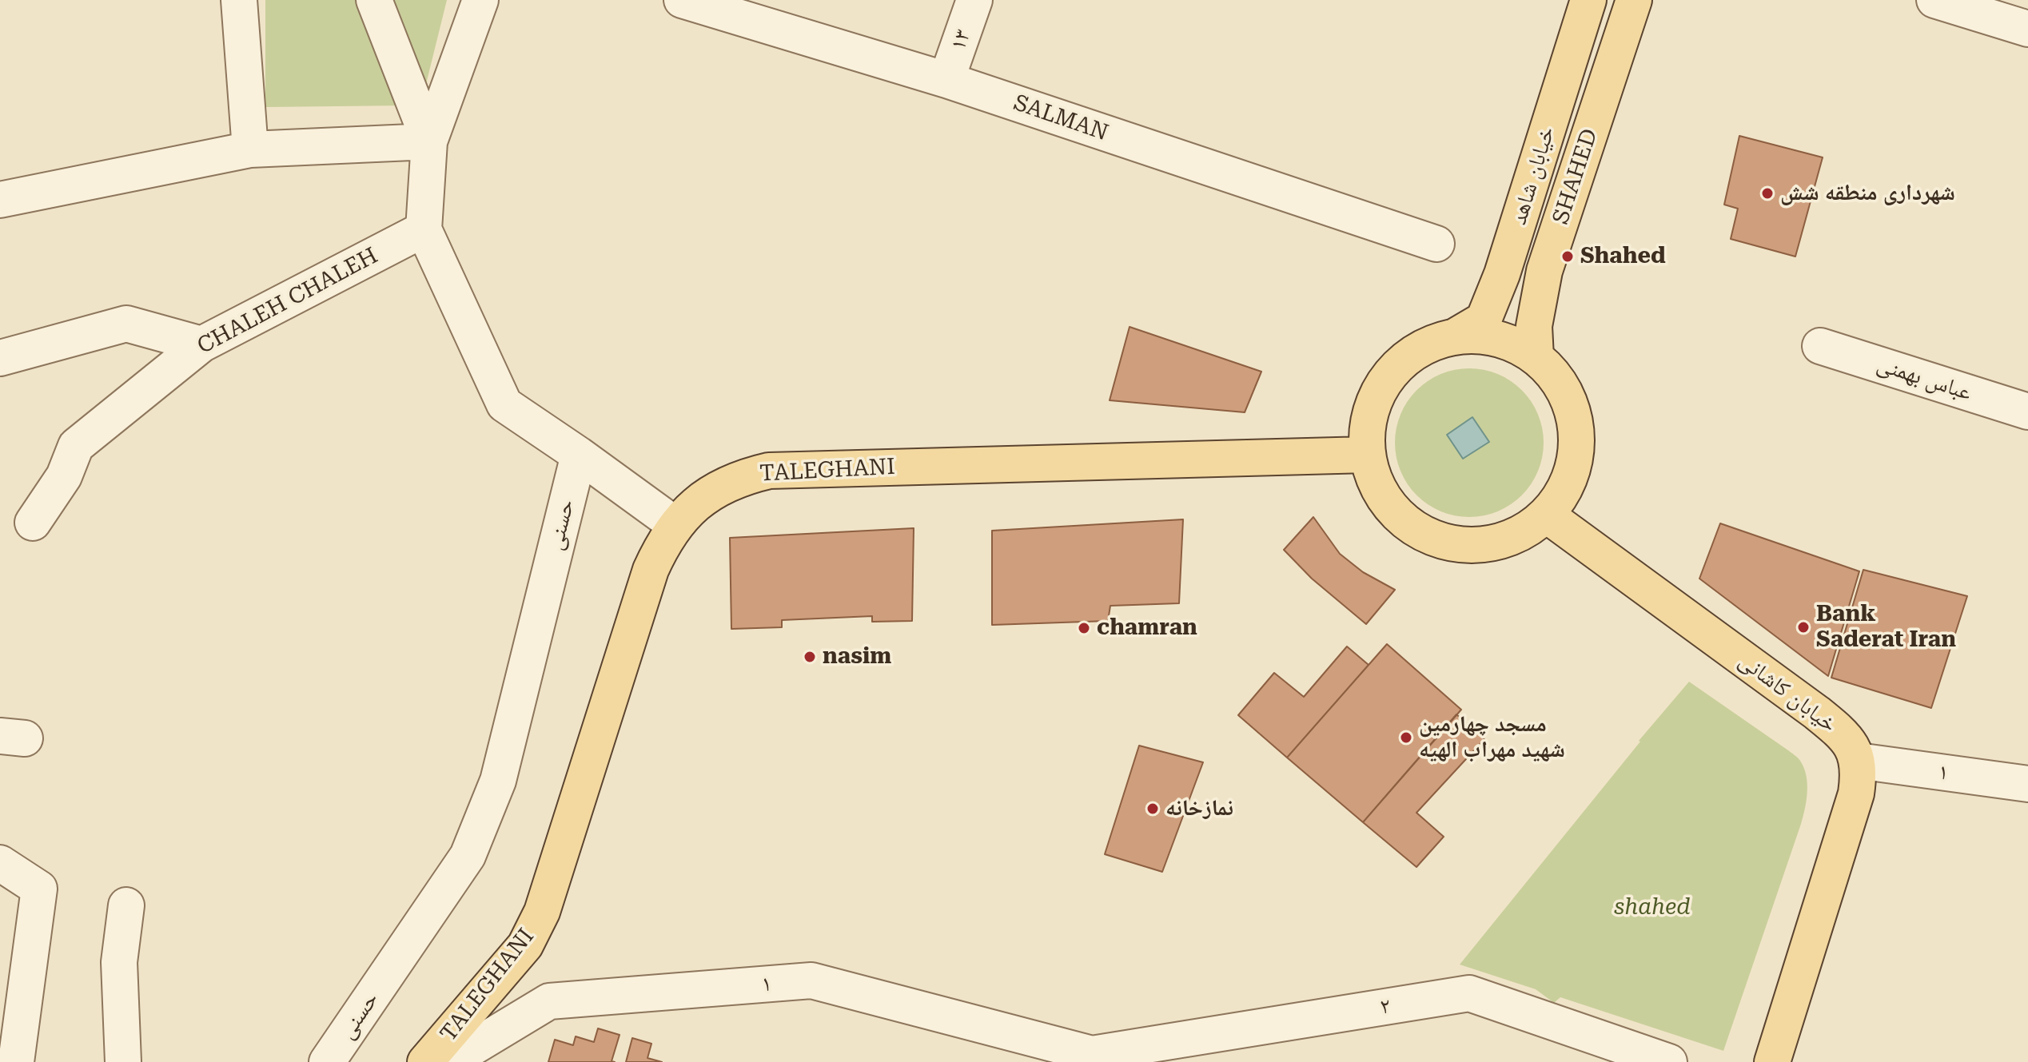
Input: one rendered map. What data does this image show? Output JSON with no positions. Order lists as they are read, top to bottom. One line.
{"streets":{"main road":["خیابان شاهد","SHAHED","TALEGHANI","خیابان کاشانی"],"street":["۱۳","SALMAN","CHALEH CHALEH","عباس بهمنی","حسنی","۱","۲"]},"crossings":[["۱۳","SALMAN"],["خیابان شاهد","SHAHED"],["خیابان شاهد","TALEGHANI"],["خیابان شاهد","خیابان کاشانی"],["SHAHED","TALEGHANI"],["SHAHED","خیابان کاشانی"],["TALEGHANI","خیابان کاشانی"],["خیابان کاشانی","۱"],["۱","۲"]],"parks":["shahed"],"places":["شهرداری منطقه شش","Shahed","Bank Saderat Iran","chamran","nasim","مسجد چهارمین شهید مهراب الهیه","نمازخانه"]}
